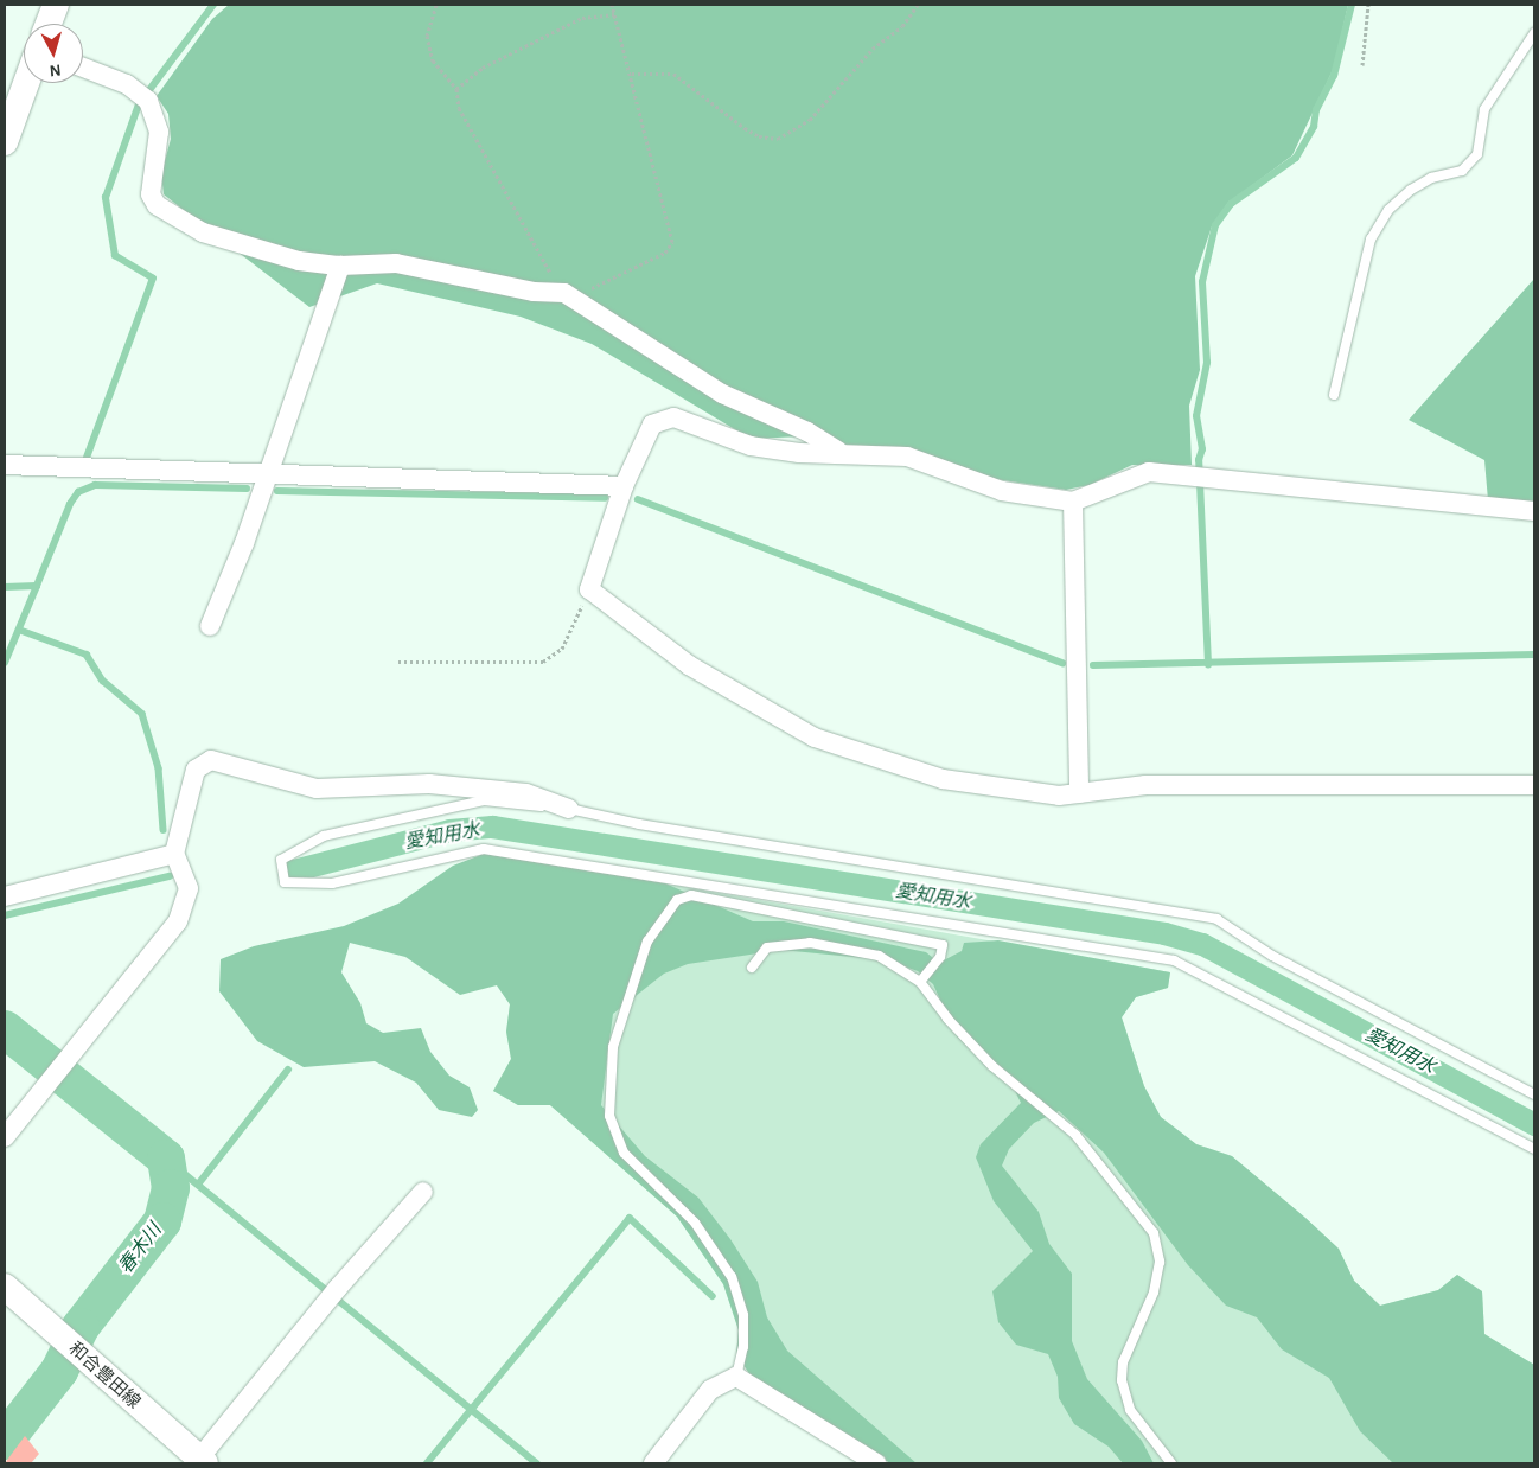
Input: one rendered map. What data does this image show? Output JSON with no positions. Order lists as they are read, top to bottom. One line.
{"streets":{"main road":["和合豊田線"]},"water":["愛知用水","春木川"],"north":"bottom"}
